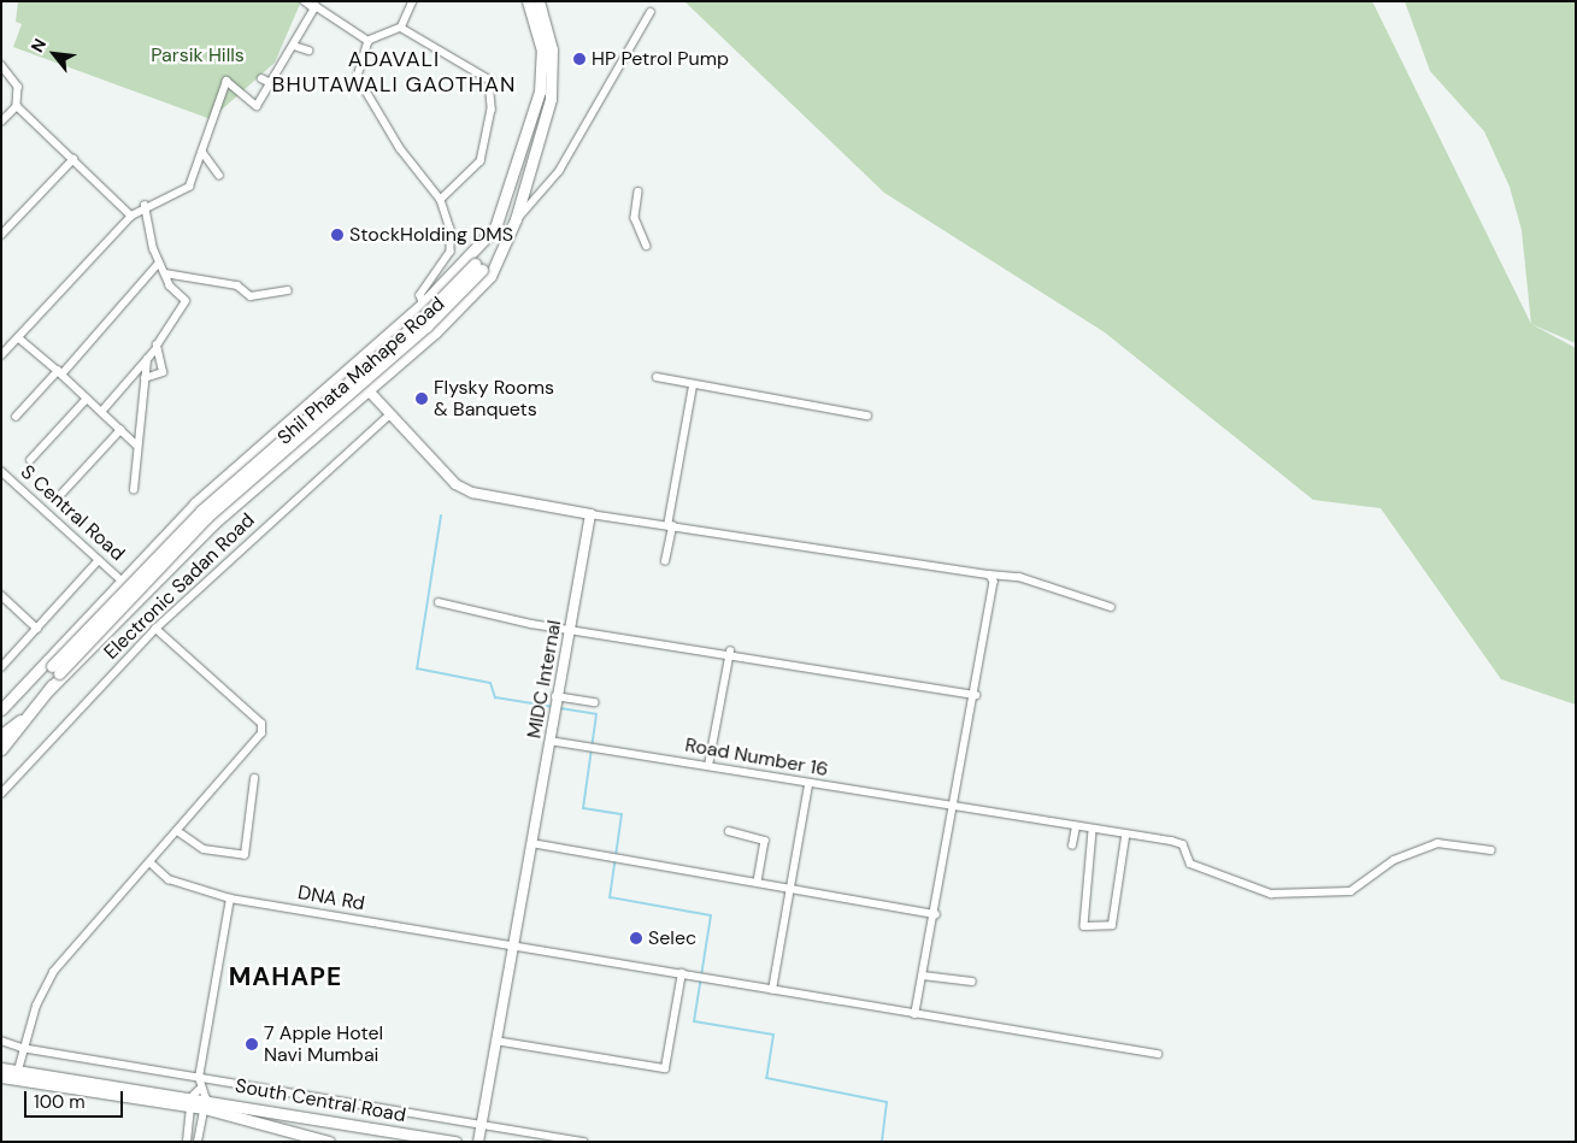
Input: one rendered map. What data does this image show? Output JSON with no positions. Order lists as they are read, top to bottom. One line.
{"streets":{"main road":["Shil Phata Mahape Road","South Central Road"],"street":["S Central Road","Electronic Sadan Road","MIDC Internal","Road Number 16","DNA Rd"]},"crossings":[["Shil Phata Mahape Road","S Central Road"],["MIDC Internal","Road Number 16"],["MIDC Internal","DNA Rd"]],"districts":["ADAVALI BHUTAWALI GAOTHAN","MAHAPE"],"parks":["Parsik Hills"],"places":["HP Petrol Pump","StockHolding DMS","Flysky Rooms & Banquets","Selec","7 Apple Hotel Navi Mumbai"],"scale_bar":"100 m","north":"top left"}
